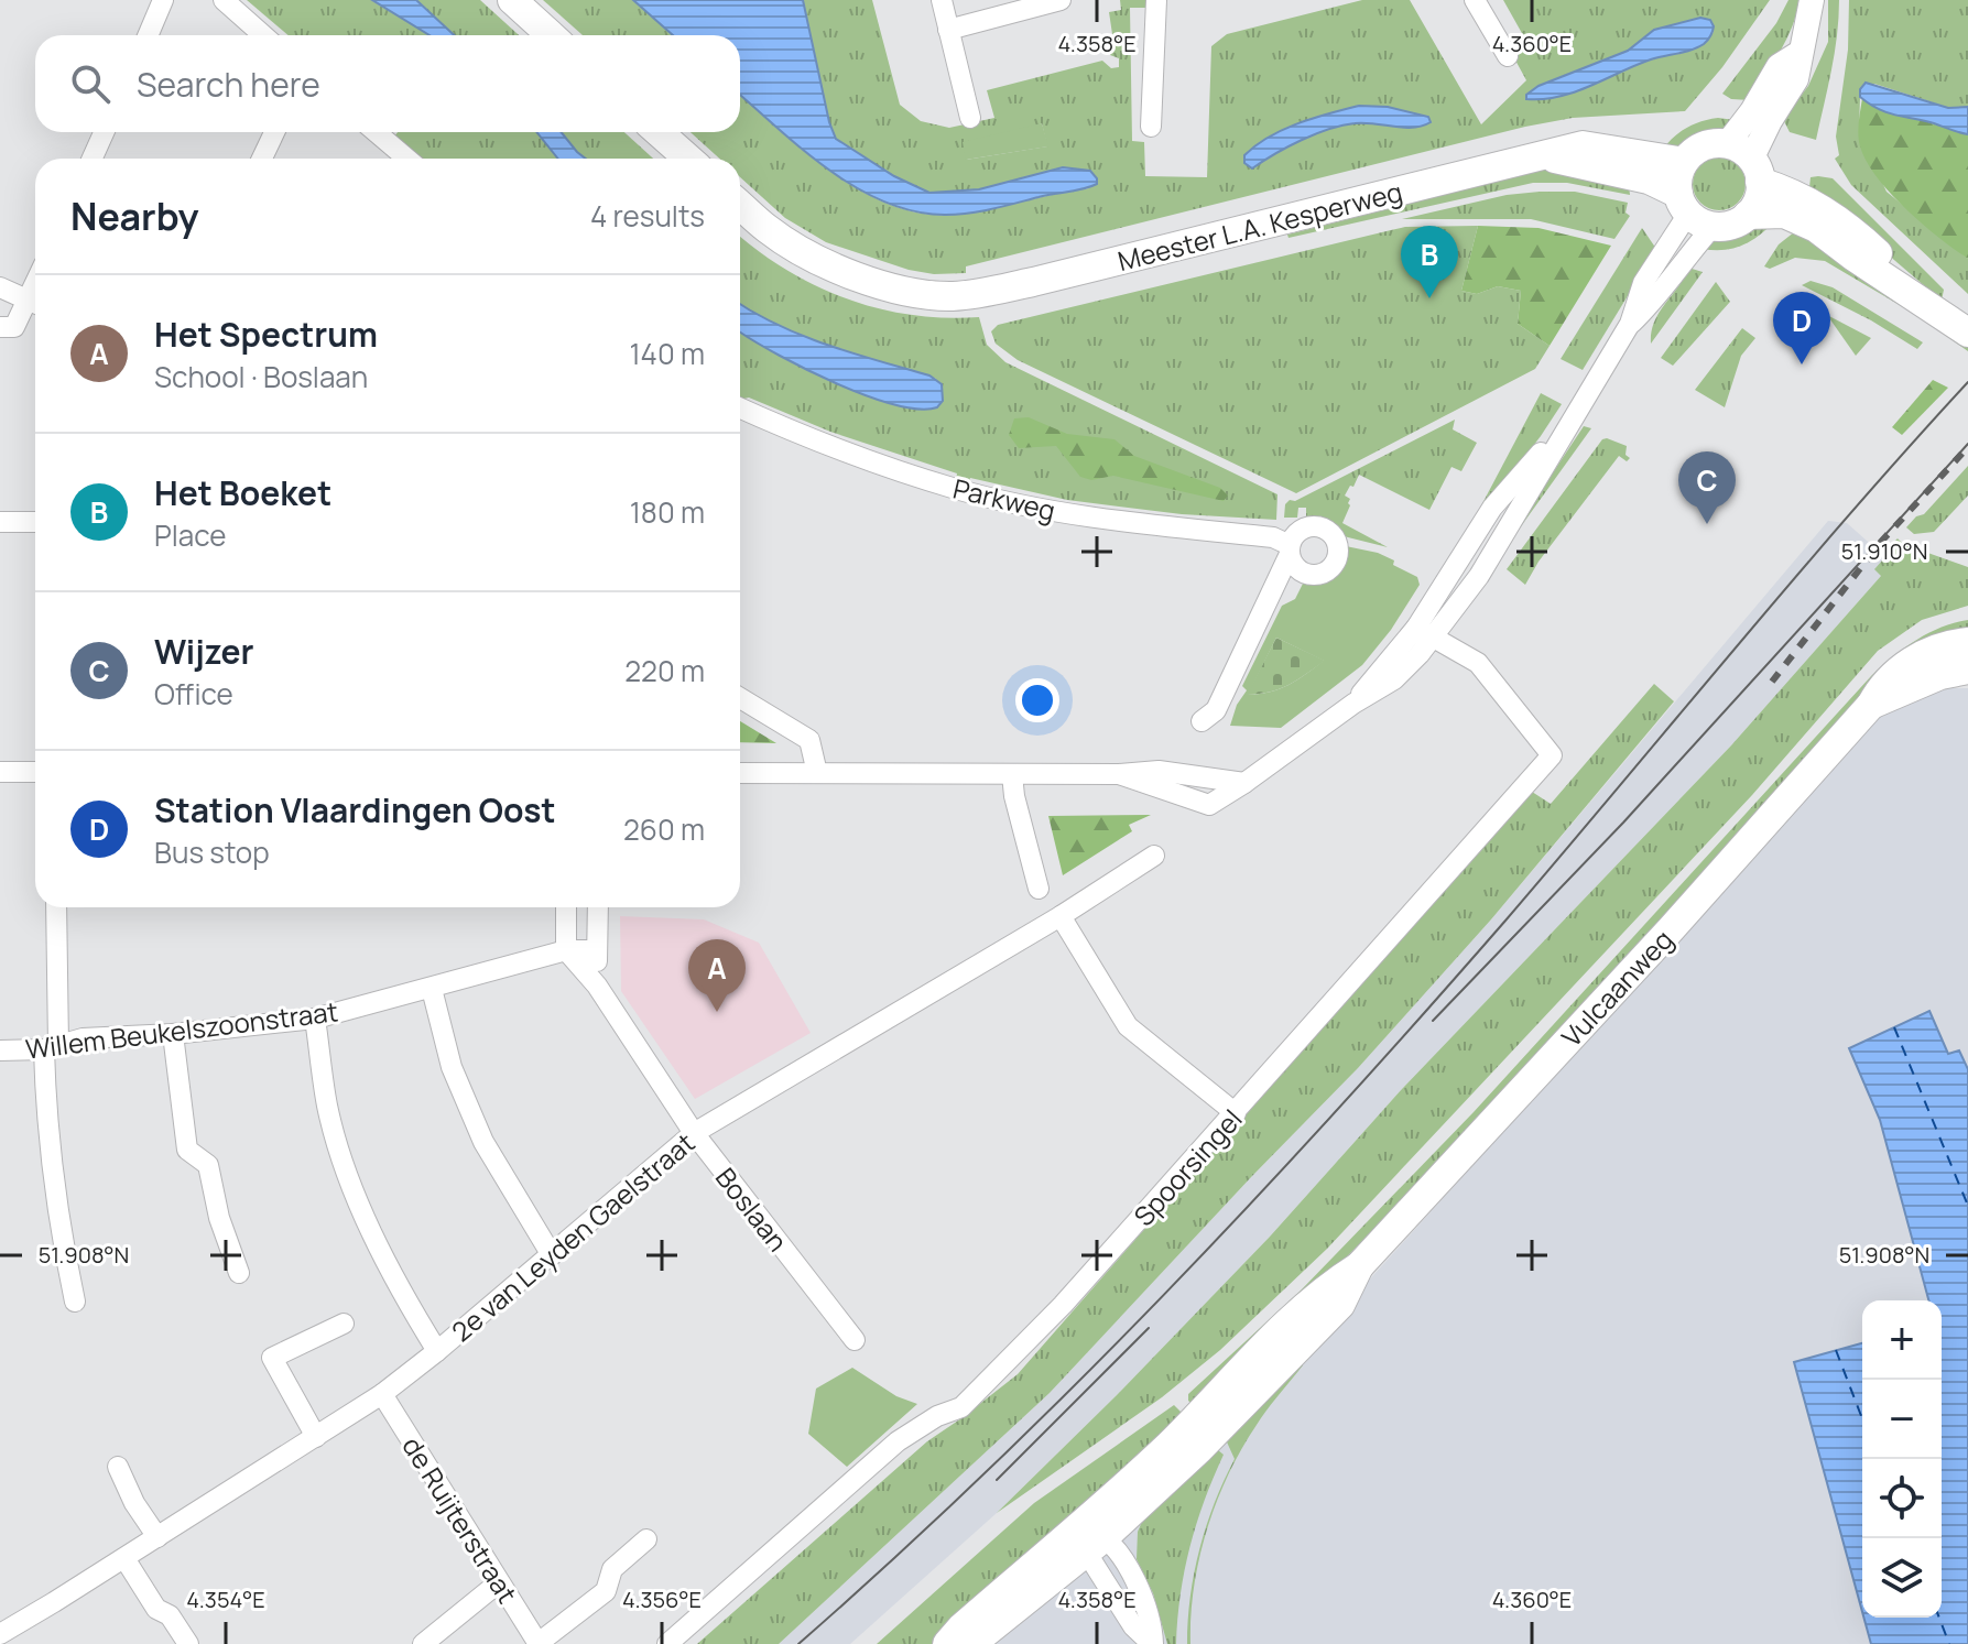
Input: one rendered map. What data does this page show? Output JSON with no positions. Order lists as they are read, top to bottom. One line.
{"streets":{"main road":["Meester L.A. Kesperweg","Vulcaanweg"],"street":["Parkweg","Willem Beukelszoonstraat","Spoorsingel","Boslaan","2e van Leyden Gaelstraat","de Ruijterstraat"]},"crossings":[["Willem Beukelszoonstraat","Boslaan"],["Boslaan","2e van Leyden Gaelstraat"],["2e van Leyden Gaelstraat","de Ruijterstraat"]],"page":{"search":"Search here","heading":["Nearby","4 results"],"pins":["B","D","C","A"],"list":[{"mark":"A","name":"Het Spectrum","note":"School · Boslaan","value":"140 m"},{"mark":"B","name":"Het Boeket","note":"Place","value":"180 m"},{"mark":"C","name":"Wijzer","note":"Office","value":"220 m"},{"mark":"D","name":"Station Vlaardingen Oost","note":"Bus stop","value":"260 m"}],"map_buttons":["+","−"]},"coordinates":["4.358°E","4.360°E","51.910°N","51.908°N","4.354°E","4.356°E"]}
